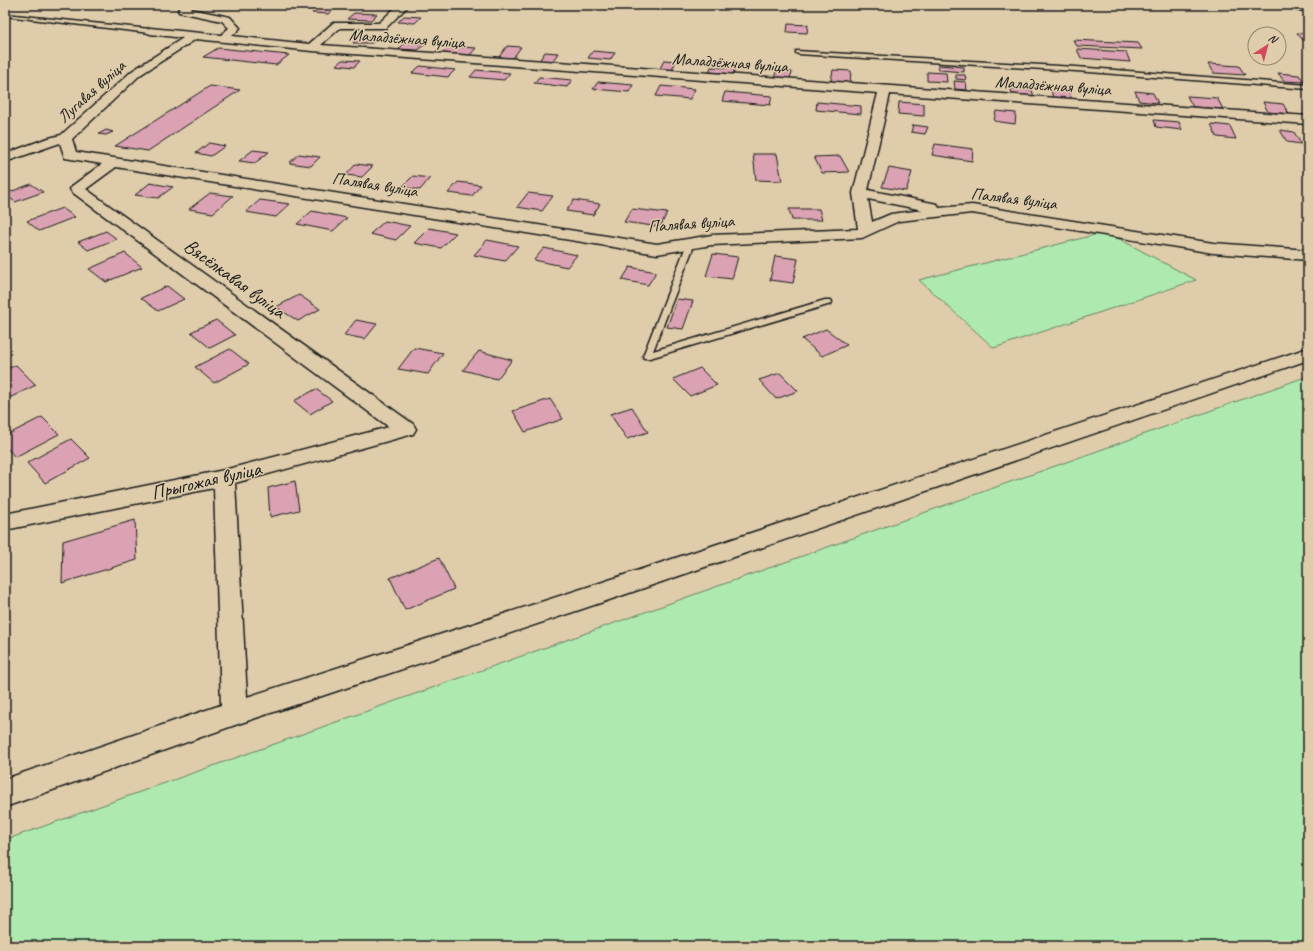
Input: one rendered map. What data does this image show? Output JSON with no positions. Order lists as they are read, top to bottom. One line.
{"streets":{"street":["Маладзёжная вуліца","Лугавая вуліца","Палявая вуліца","Вясёлкавая вуліца","Прыгожая вуліца"]},"crossings":[["Маладзёжная вуліца","Лугавая вуліца"],["Лугавая вуліца","Палявая вуліца"],["Палявая вуліца","Вясёлкавая вуліца"],["Вясёлкавая вуліца","Прыгожая вуліца"]],"north":"top right"}
